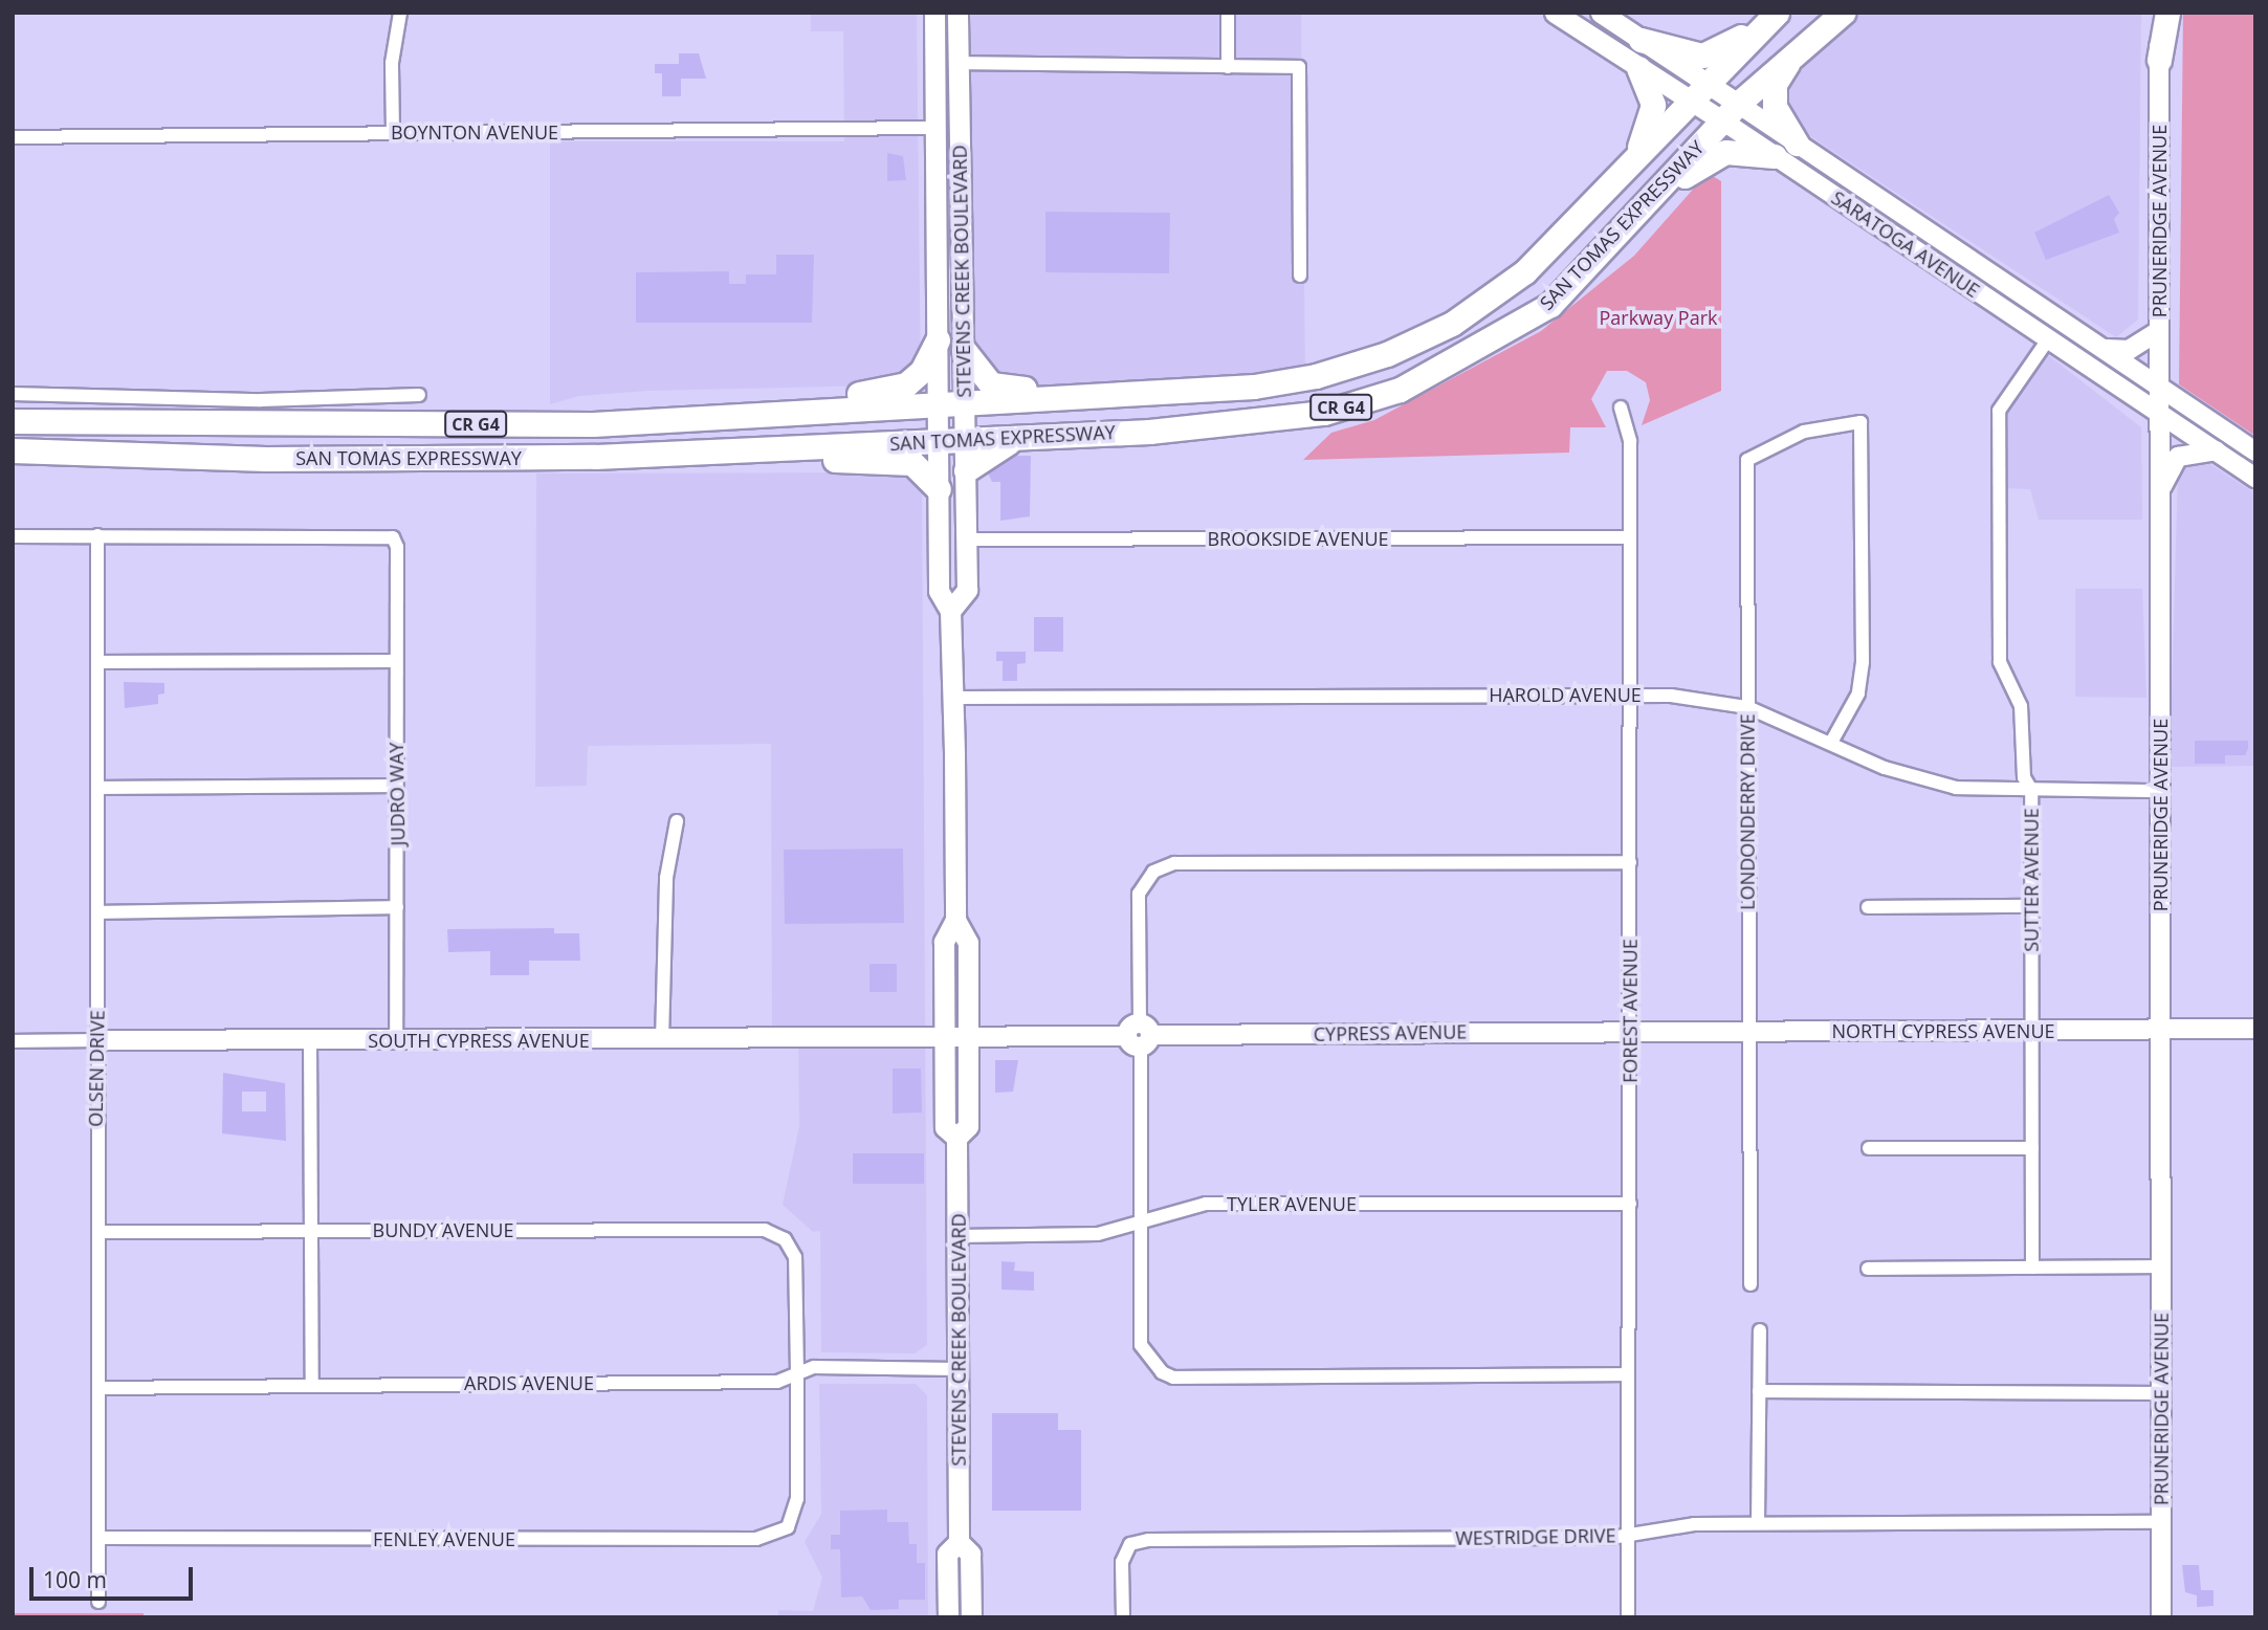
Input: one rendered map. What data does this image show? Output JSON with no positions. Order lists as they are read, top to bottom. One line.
{"streets":{"highway":["SAN TOMAS EXPRESSWAY","CR G4"],"main road":["PRUNERIDGE AVENUE","SARATOGA AVENUE","STEVENS CREEK BOULEVARD","NORTH CYPRESS AVENUE","CYPRESS AVENUE","SOUTH CYPRESS AVENUE"],"street":["BOYNTON AVENUE","BROOKSIDE AVENUE","HAROLD AVENUE","JUDRO WAY","LONDONDERRY DRIVE","SUTTER AVENUE","FOREST AVENUE","OLSEN DRIVE","TYLER AVENUE","BUNDY AVENUE","ARDIS AVENUE","WESTRIDGE DRIVE","FENLEY AVENUE"]},"crossings":[["BOYNTON AVENUE","STEVENS CREEK BOULEVARD"],["PRUNERIDGE AVENUE","SARATOGA AVENUE"],["PRUNERIDGE AVENUE","HAROLD AVENUE"],["PRUNERIDGE AVENUE","NORTH CYPRESS AVENUE"],["PRUNERIDGE AVENUE","WESTRIDGE DRIVE"],["SAN TOMAS EXPRESSWAY","SARATOGA AVENUE"],["SAN TOMAS EXPRESSWAY","STEVENS CREEK BOULEVARD"],["SARATOGA AVENUE","SUTTER AVENUE"],["STEVENS CREEK BOULEVARD","BROOKSIDE AVENUE"],["STEVENS CREEK BOULEVARD","HAROLD AVENUE"],["STEVENS CREEK BOULEVARD","SOUTH CYPRESS AVENUE"],["STEVENS CREEK BOULEVARD","TYLER AVENUE"],["STEVENS CREEK BOULEVARD","ARDIS AVENUE"],["BROOKSIDE AVENUE","FOREST AVENUE"],["HAROLD AVENUE","LONDONDERRY DRIVE"],["HAROLD AVENUE","SUTTER AVENUE"],["HAROLD AVENUE","FOREST AVENUE"],["JUDRO WAY","SOUTH CYPRESS AVENUE"],["JUDRO WAY","OLSEN DRIVE"],["LONDONDERRY DRIVE","NORTH CYPRESS AVENUE"],["SUTTER AVENUE","NORTH CYPRESS AVENUE"],["FOREST AVENUE","NORTH CYPRESS AVENUE"],["FOREST AVENUE","CYPRESS AVENUE"],["FOREST AVENUE","TYLER AVENUE"],["FOREST AVENUE","WESTRIDGE DRIVE"],["NORTH CYPRESS AVENUE","CYPRESS AVENUE"],["SOUTH CYPRESS AVENUE","OLSEN DRIVE"],["OLSEN DRIVE","BUNDY AVENUE"],["OLSEN DRIVE","ARDIS AVENUE"],["OLSEN DRIVE","FENLEY AVENUE"],["BUNDY AVENUE","ARDIS AVENUE"],["BUNDY AVENUE","FENLEY AVENUE"],["ARDIS AVENUE","FENLEY AVENUE"]],"parks":["Parkway Park"],"scale_bar":"100 m"}
